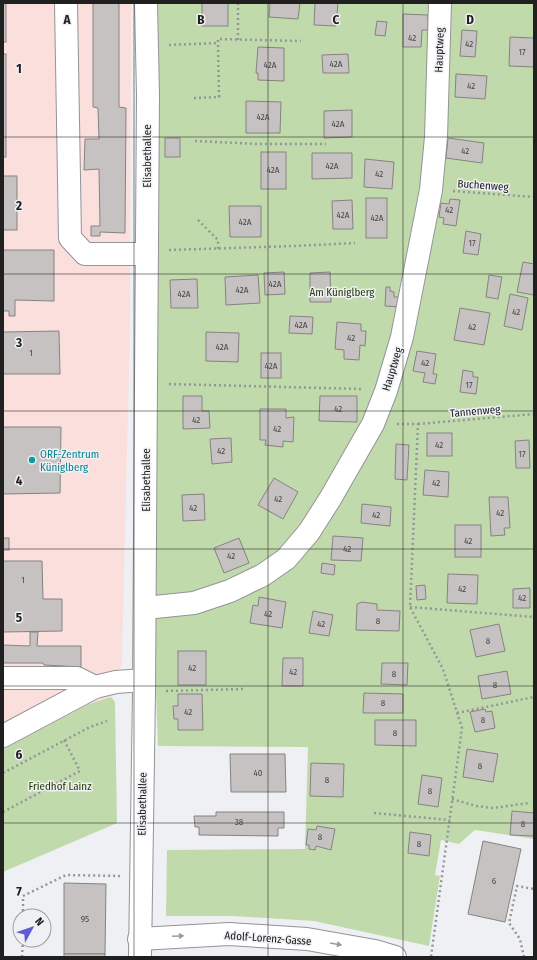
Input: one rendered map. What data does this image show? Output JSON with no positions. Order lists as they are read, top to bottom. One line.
{"streets":{"street":["Hauptweg","Elisabethallee","Adolf-Lorenz-Gasse"],"path":["Buchenweg","Tannenweg"]},"crossings":[["Hauptweg","Elisabethallee"],["Hauptweg","Buchenweg"],["Hauptweg","Tannenweg"],["Elisabethallee","Adolf-Lorenz-Gasse"]],"one_way":["Adolf-Lorenz-Gasse"],"parks":["Am Küniglberg","Friedhof Lainz"],"places":["ORF-Zentrum Küniglberg"],"house_numbers":["42","42","17","42A","42A","42","42A","42A","42","42A","42A","42","42","42A","42A","42A","17","42A","42A","42A","42","42A","42","42","42A","1","42","42A","17","42","42","42","42","42","17","42","42","42","42","42","42","42","42","1","42","42","42","8","42","8","42","42","8","8","8","42","8","8","8","40","8","8","38","8","8","8","6","95"],"north":"top right","grid":{"columns":["A","B","C","D"],"rows":["1","2","3","4","5","6","7"]}}
